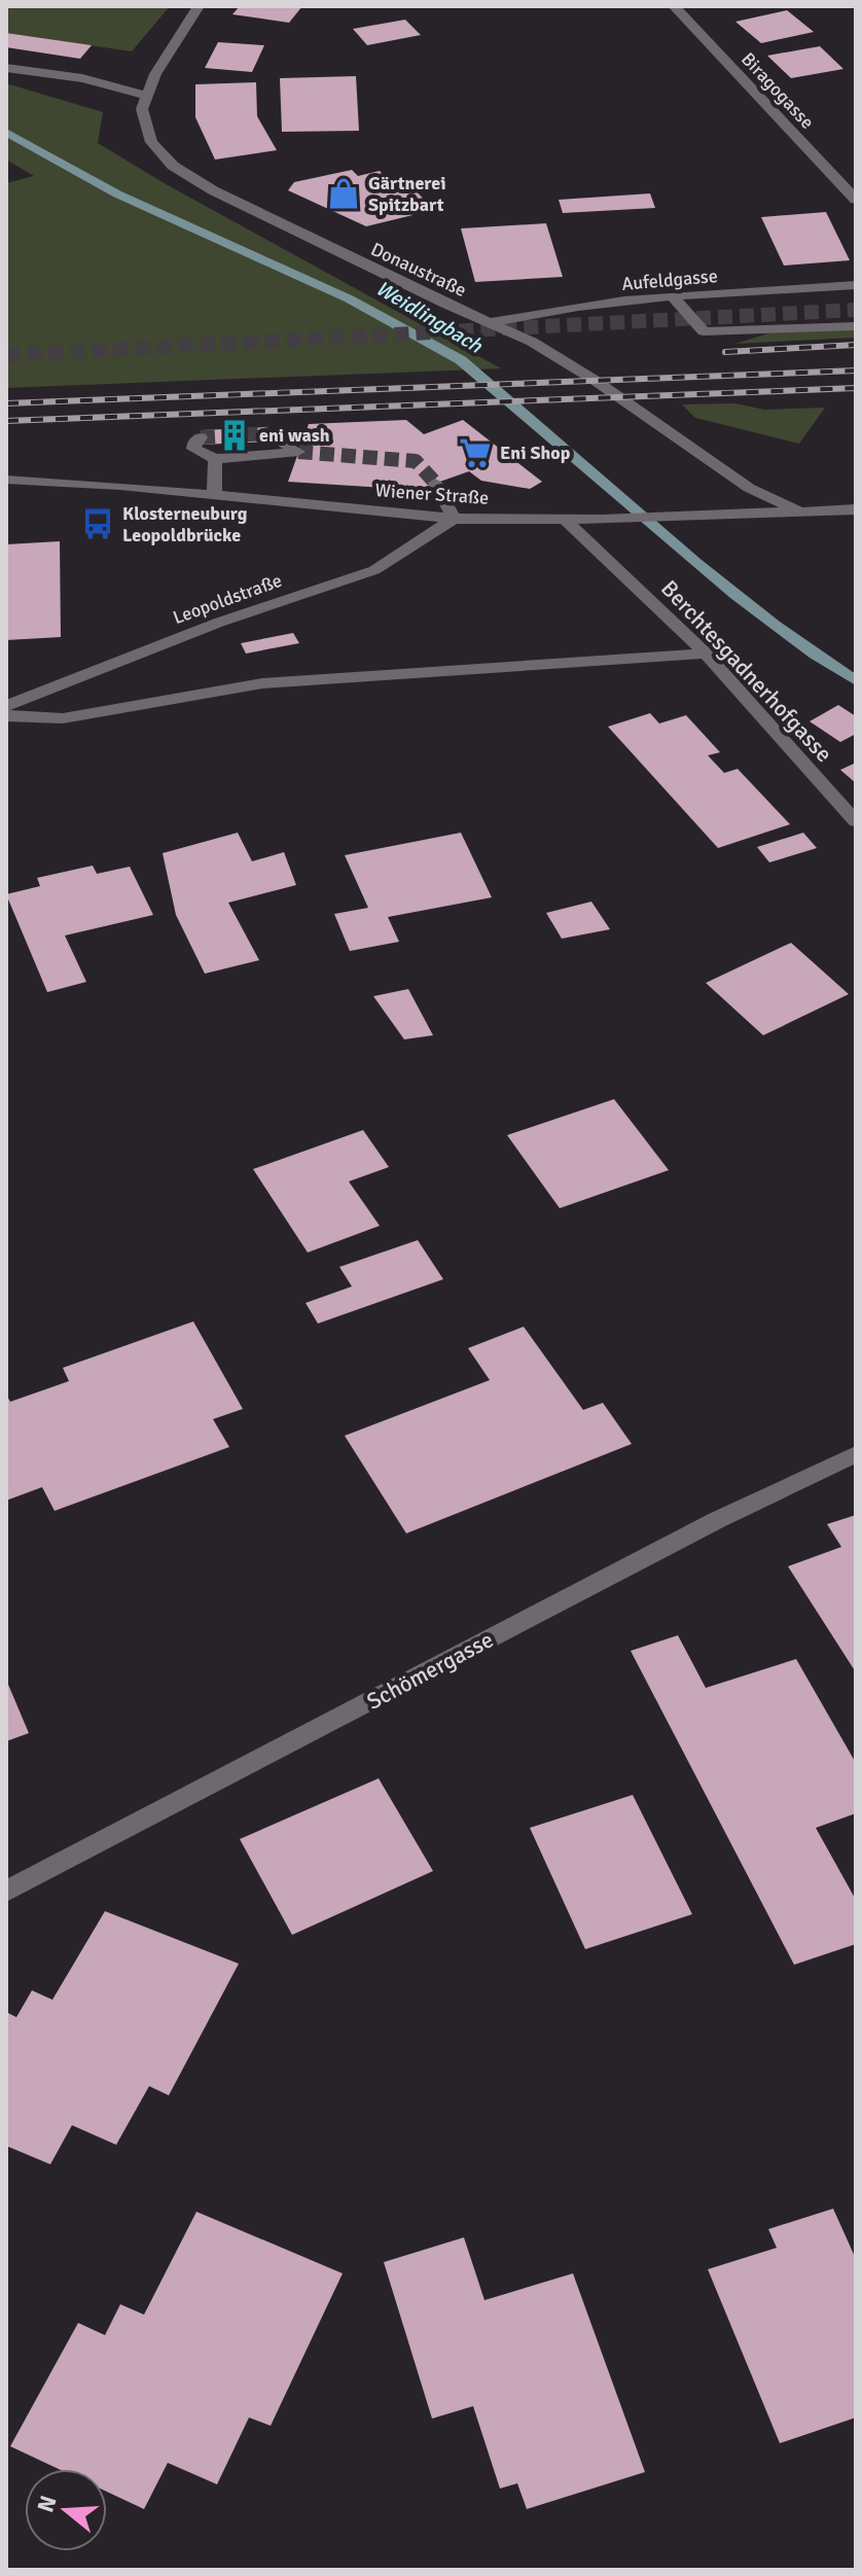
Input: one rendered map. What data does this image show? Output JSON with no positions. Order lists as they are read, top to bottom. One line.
{"streets":{"street":["Biragogasse","Donaustraße","Aufeldgasse","Wiener Straße","Leopoldstraße","Berchtesgadnerhofgasse","Schömergasse"]},"crossings":[["Donaustraße","Aufeldgasse"],["Donaustraße","Wiener Straße"],["Wiener Straße","Leopoldstraße"],["Wiener Straße","Berchtesgadnerhofgasse"]],"water":["Weidlingbach"],"places":{"shop":["Gärtnerei Spitzbart"],"building":["eni wash"],"supermarket":["Eni Shop"],"bus stop":["Klosterneuburg Leopoldbrücke"]},"north":"left"}
